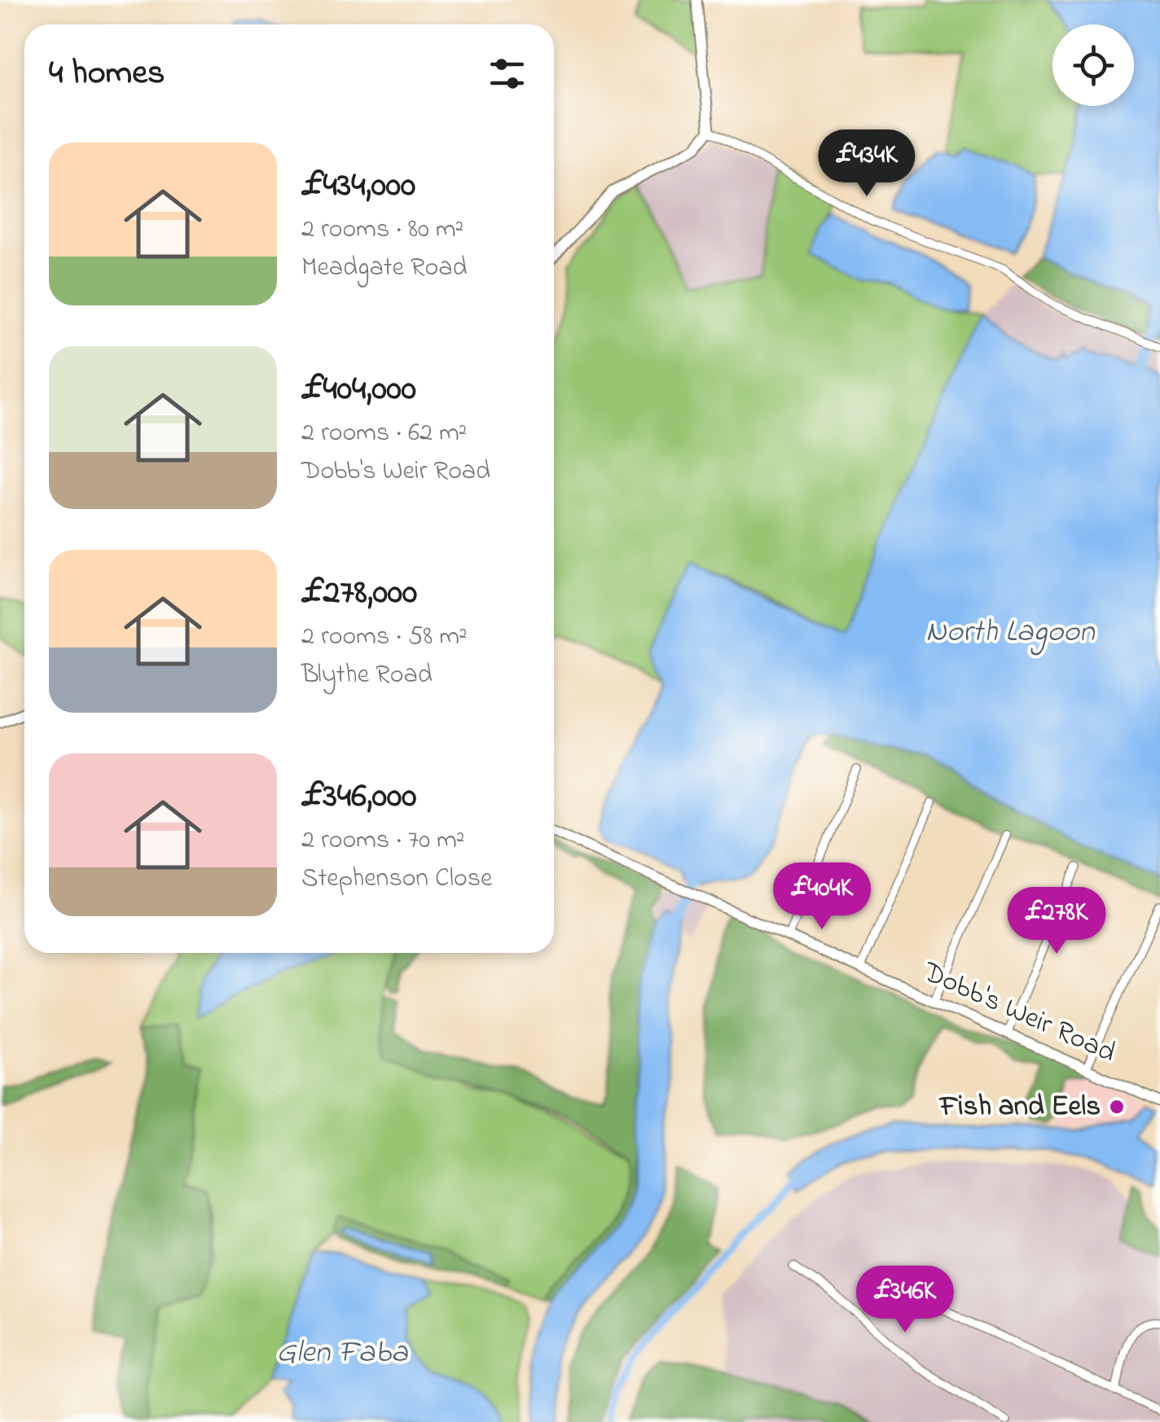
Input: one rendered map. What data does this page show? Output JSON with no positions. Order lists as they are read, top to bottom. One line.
{"streets":{"street":["Dobb's Weir Road"]},"water":["North Lagoon","Glen Faba"],"places":["Fish and Eels"],"page":{"heading":"4 homes","list":[{"name":"£434,000","note":"2 rooms · 80 m² · Meadgate Road"},{"name":"£404,000","note":"2 rooms · 62 m² · Dobb's Weir Road"},{"name":"£278,000","note":"2 rooms · 58 m² · Blythe Road"},{"name":"£346,000","note":"2 rooms · 70 m² · Stephenson Close"}],"price":["£434K","£404K","£278K","£346K"]}}
